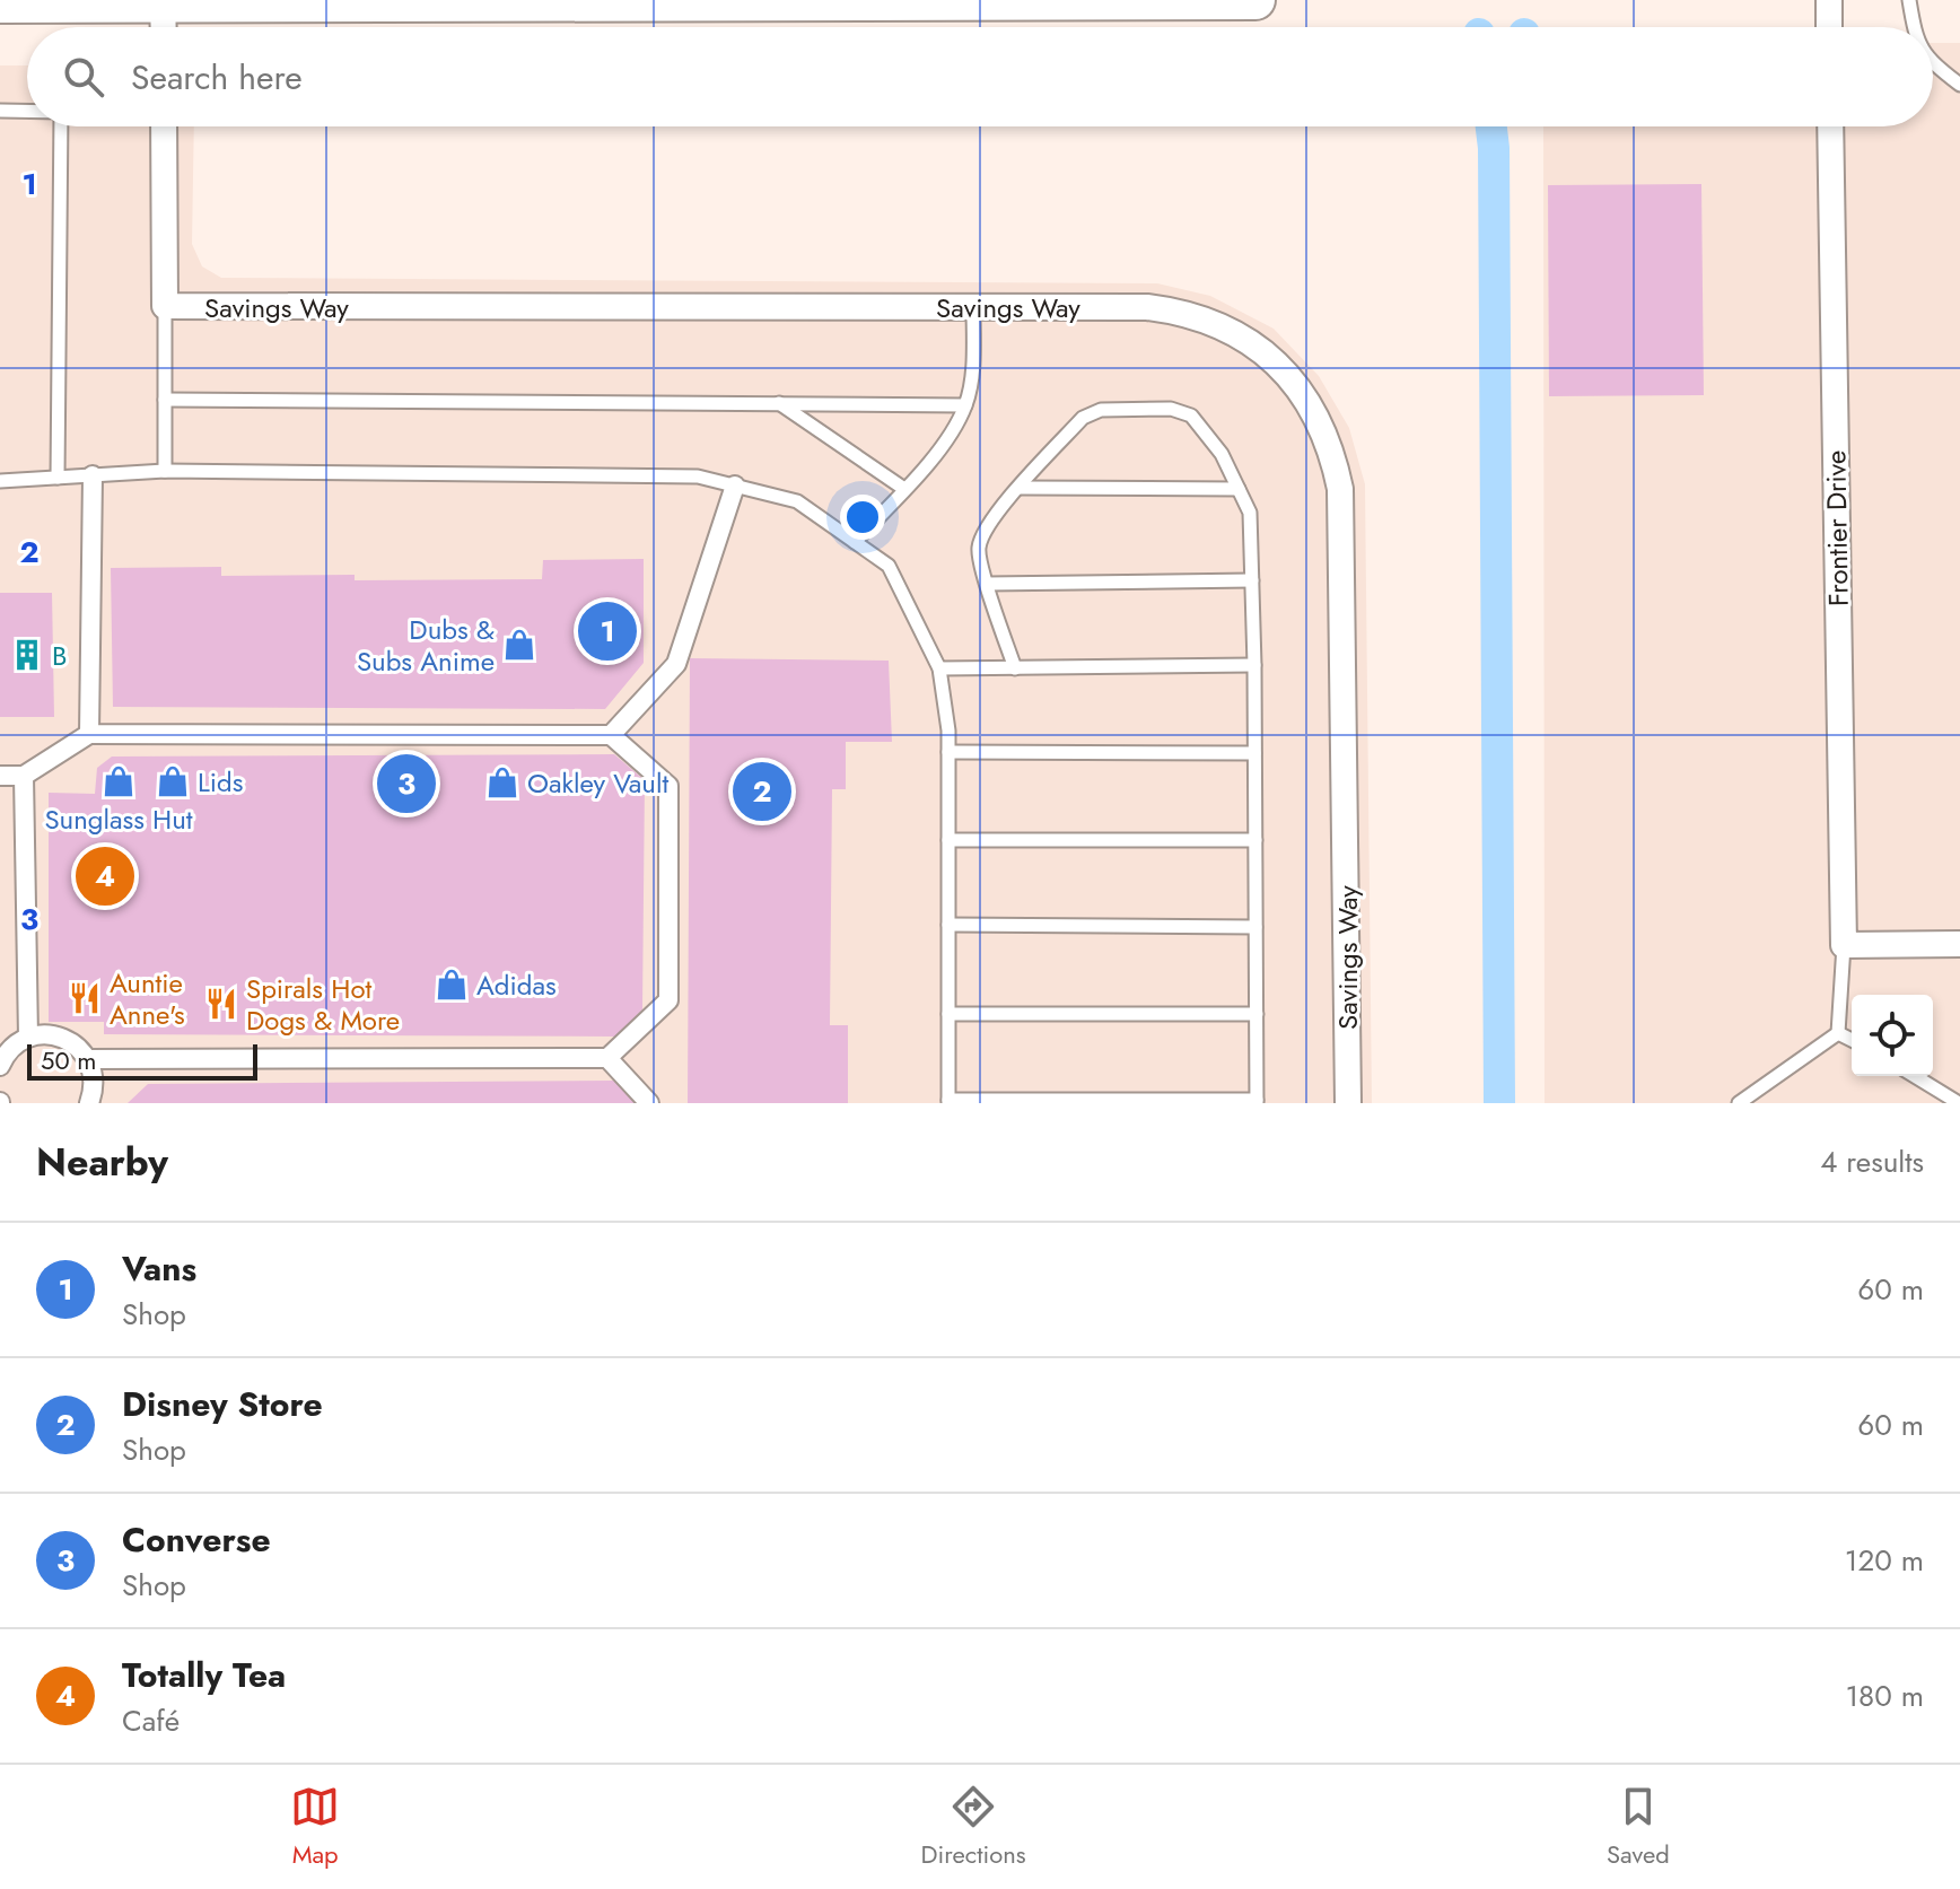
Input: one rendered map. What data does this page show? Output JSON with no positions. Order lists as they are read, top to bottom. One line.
{"streets":{"street":["Savings Way","Frontier Drive"]},"places":{"shop":["Dubs & Subs Anime","Sunglass Hut","Lids","Oakley Vault","Adidas"],"building":["B"],"restaurant":["Auntie Anne's","Spirals Hot Dogs & More"]},"scale_bar":"50 m","page":{"search":"Search here","pins":["1","3","2","4"],"scale":"50 m","heading":["Nearby","4 results"],"list":[{"mark":"1","name":"Vans","note":"Shop","value":"60 m"},{"mark":"2","name":"Disney Store","note":"Shop","value":"60 m"},{"mark":"3","name":"Converse","note":"Shop","value":"120 m"},{"mark":"4","name":"Totally Tea","note":"Café","value":"180 m"}],"nav":["Map","Directions","Saved"]},"grid":{"rows":["1","2","3"]}}
